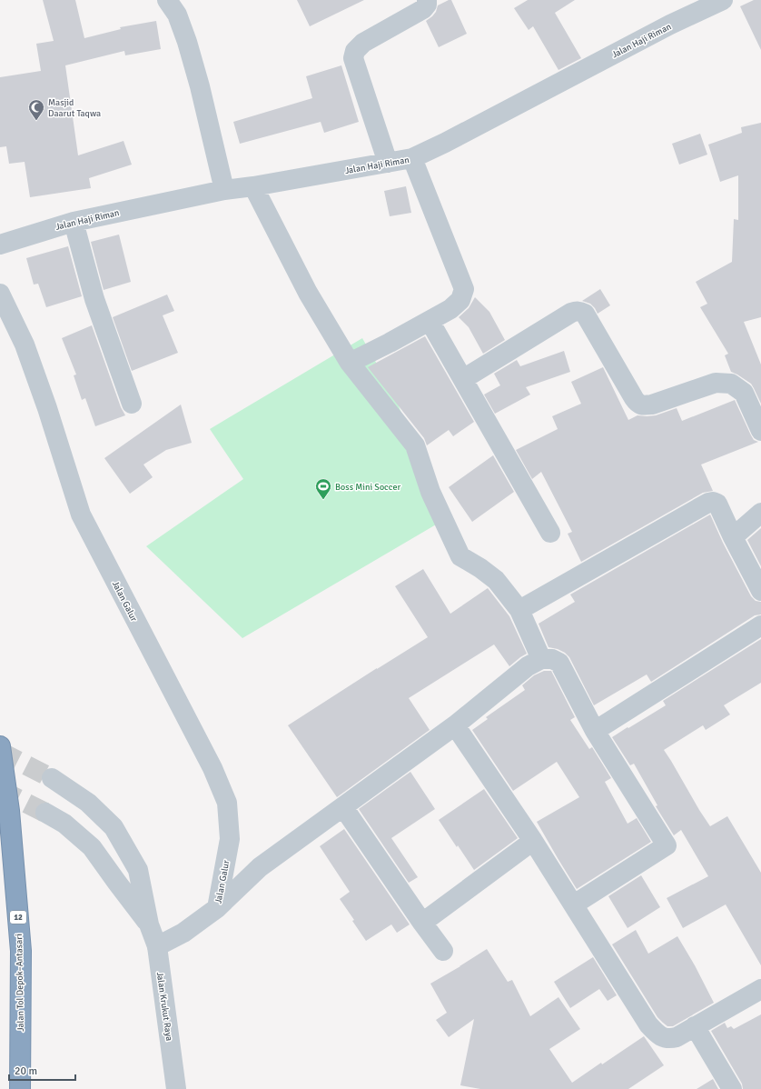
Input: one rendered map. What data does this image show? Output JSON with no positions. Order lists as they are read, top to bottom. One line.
{"streets":{"highway":["12","Jalan Tol Depok–Antasari"],"street":["Jalan Haji Riman","Jalan Galur","Jalan Krukut Raya"]},"places":{"mosque":["Masjid Daarut Taqwa"],"sports":["Boss Mini Soccer"]},"scale_bar":"20 m"}
